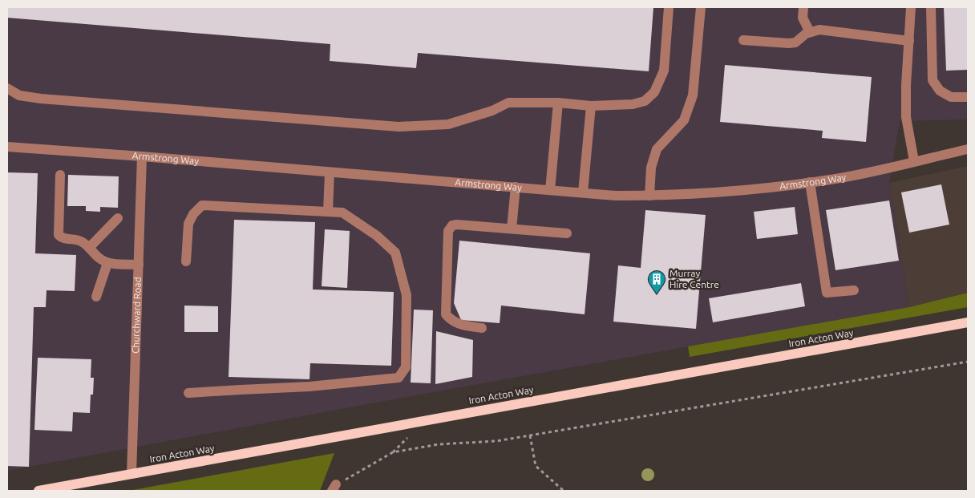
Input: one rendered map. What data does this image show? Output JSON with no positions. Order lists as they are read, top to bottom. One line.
{"streets":{"main road":["Iron Acton Way"],"street":["Armstrong Way","Churchward Road"]},"crossings":[["Armstrong Way","Churchward Road"],["Churchward Road","Iron Acton Way"]],"places":{"building":["Murray Hire Centre"]}}
